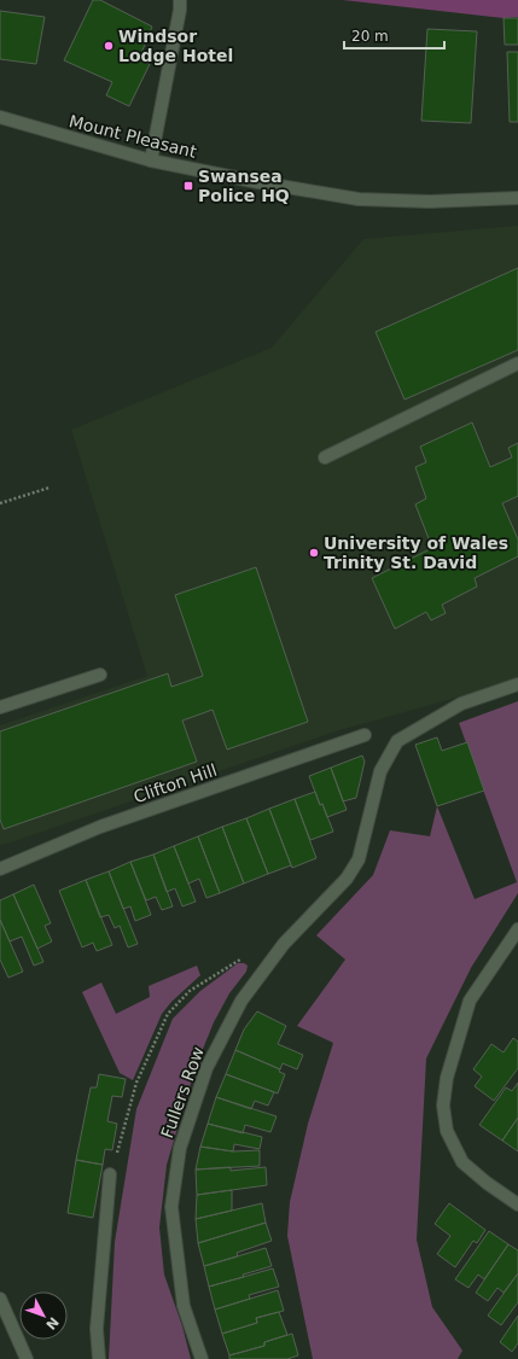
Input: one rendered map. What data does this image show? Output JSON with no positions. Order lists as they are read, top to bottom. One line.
{"streets":{"street":["Mount Pleasant","Clifton Hill","Fullers Row"]},"places":{"other":["Windsor Lodge Hotel","University of Wales Trinity St. David"],"transit":["Swansea Police HQ"]},"scale_bar":"20 m","north":"bottom right"}
